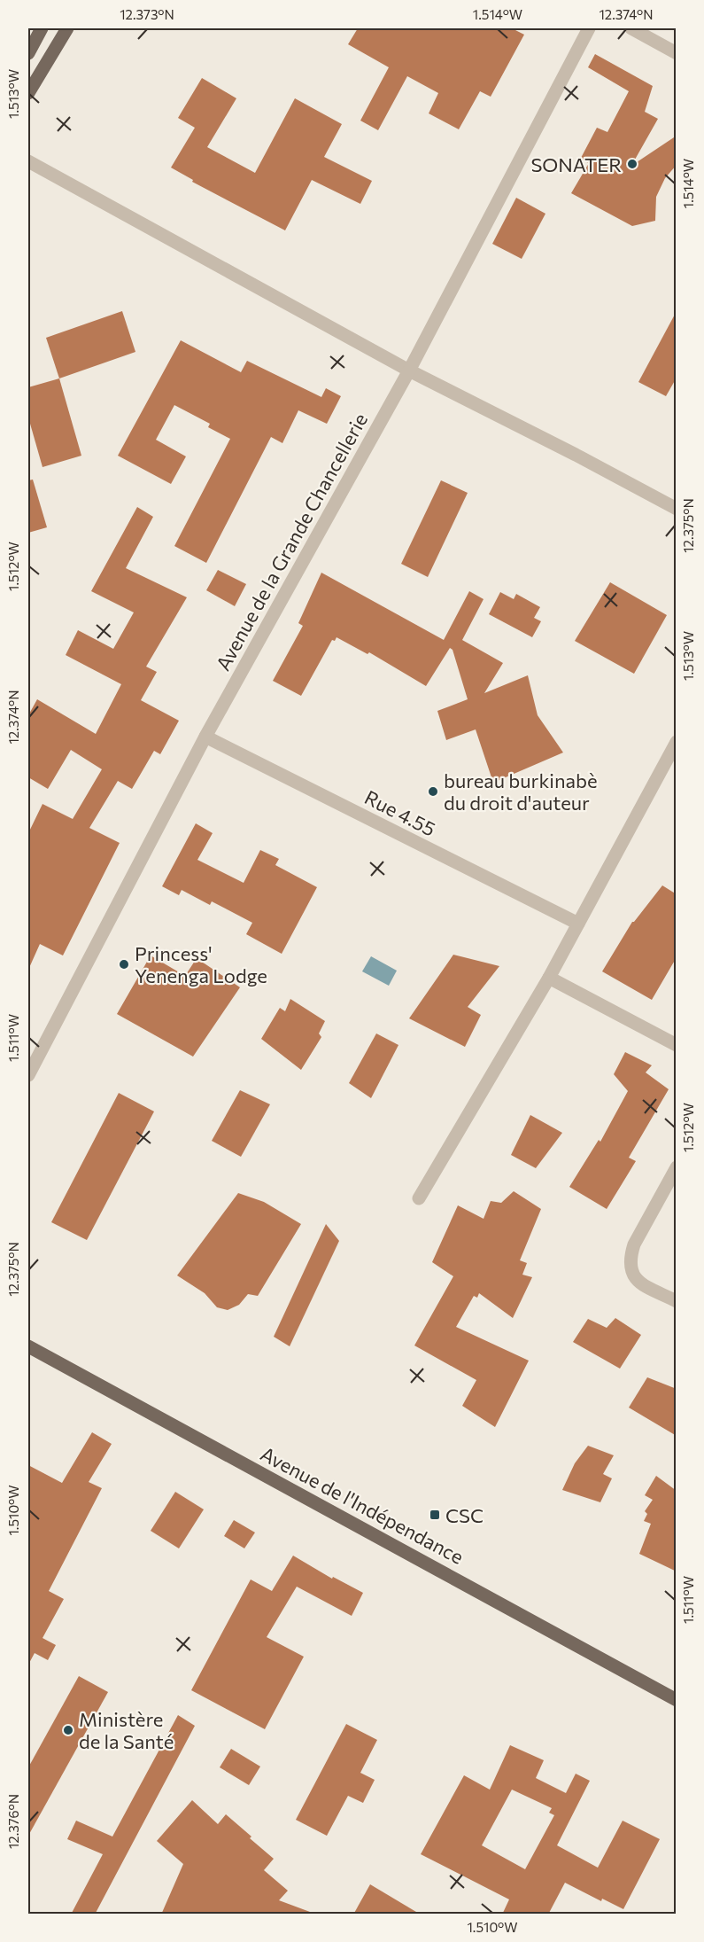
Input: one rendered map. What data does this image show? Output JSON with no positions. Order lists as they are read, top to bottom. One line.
{"streets":{"main road":["Avenue de l'Indépendance"],"street":["Avenue de la Grande Chancellerie","Rue 4.55"]},"crossings":[["Avenue de la Grande Chancellerie","Rue 4.55"]],"places":{"other":["SONATER","bureau burkinabè du droit d'auteur","Princess' Yenenga Lodge","Ministère de la Santé"],"transit":["CSC"]},"coordinates":["12.373°N","1.514°W","12.374°N","1.513°W","12.375°N","1.512°W","1.511°W","1.510°W","12.376°N"]}
